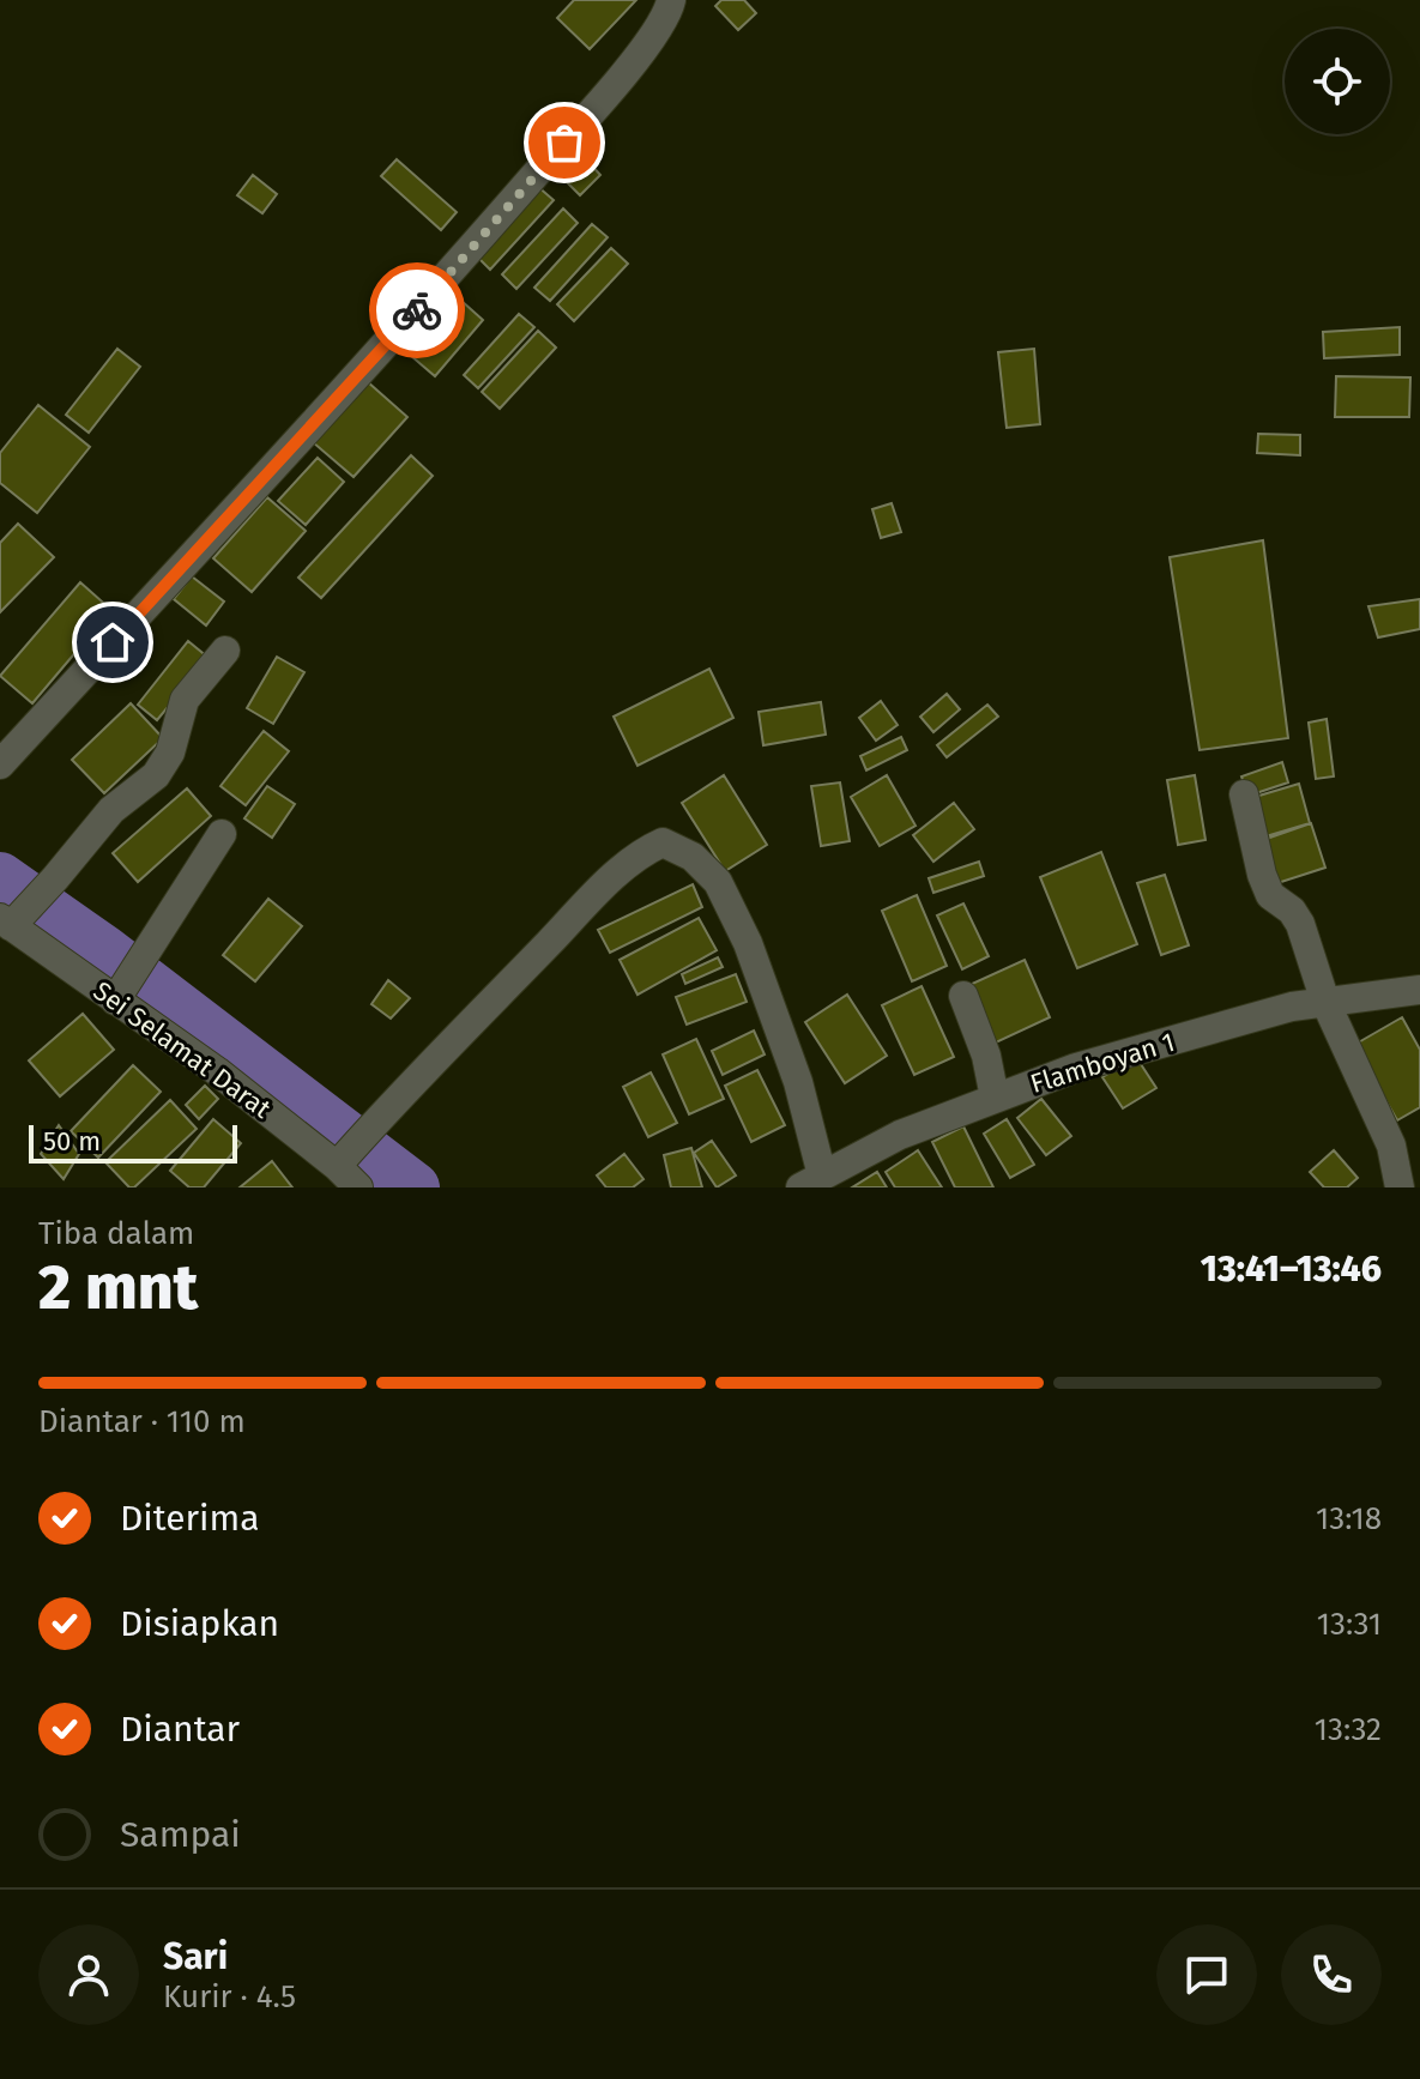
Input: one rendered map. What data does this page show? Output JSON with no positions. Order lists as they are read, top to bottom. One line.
{"streets":{"street":["Sei Selamat Darat","Flamboyan 1"]},"scale_bar":"50 m","page":{"scale":"50 m","heading":["2 mnt","Tiba dalam","13:41–13:46"],"panel":["Sari","Kurir · 4.5"],"bar":"Diantar · 110 m","list":[["Diterima","13:18"],["Disiapkan","13:31"],["Diantar","13:32"],"Sampai"]}}
